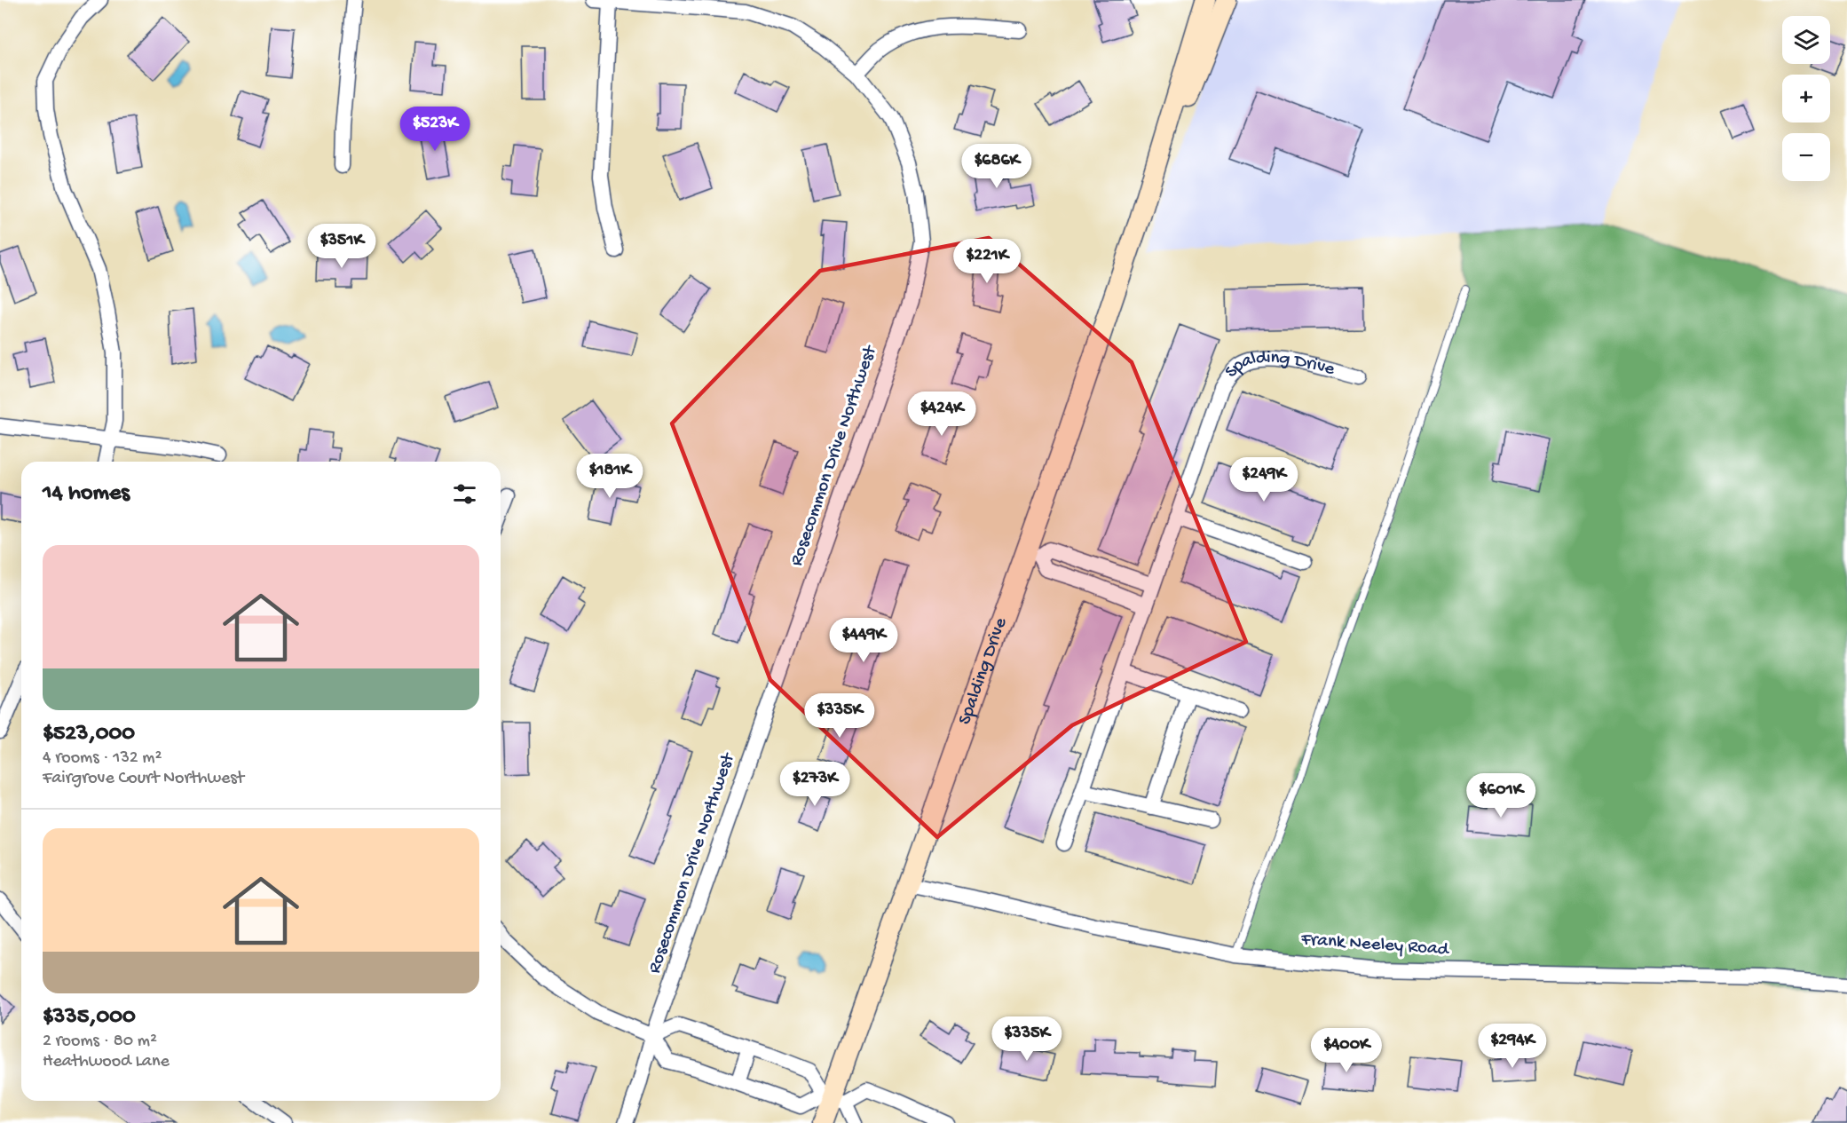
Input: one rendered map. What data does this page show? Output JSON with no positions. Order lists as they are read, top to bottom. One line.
{"streets":{"main road":["Spalding Drive"],"street":["Rosecommon Drive Northwest","Frank Neeley Road"]},"crossings":[["Spalding Drive","Frank Neeley Road"]],"page":{"map_buttons":["+","−"],"price":["$523K","$686K","$351K","$221K","$424K","$181K","$249K","$449K","$335K","$273K","$601K","$335K","$294K","$400K"],"heading":"14 homes","list":[{"name":"$523,000","note":"4 rooms · 132 m² · Fairgrove Court Northwest"},{"name":"$335,000","note":"2 rooms · 80 m² · Heathwood Lane"}]}}
